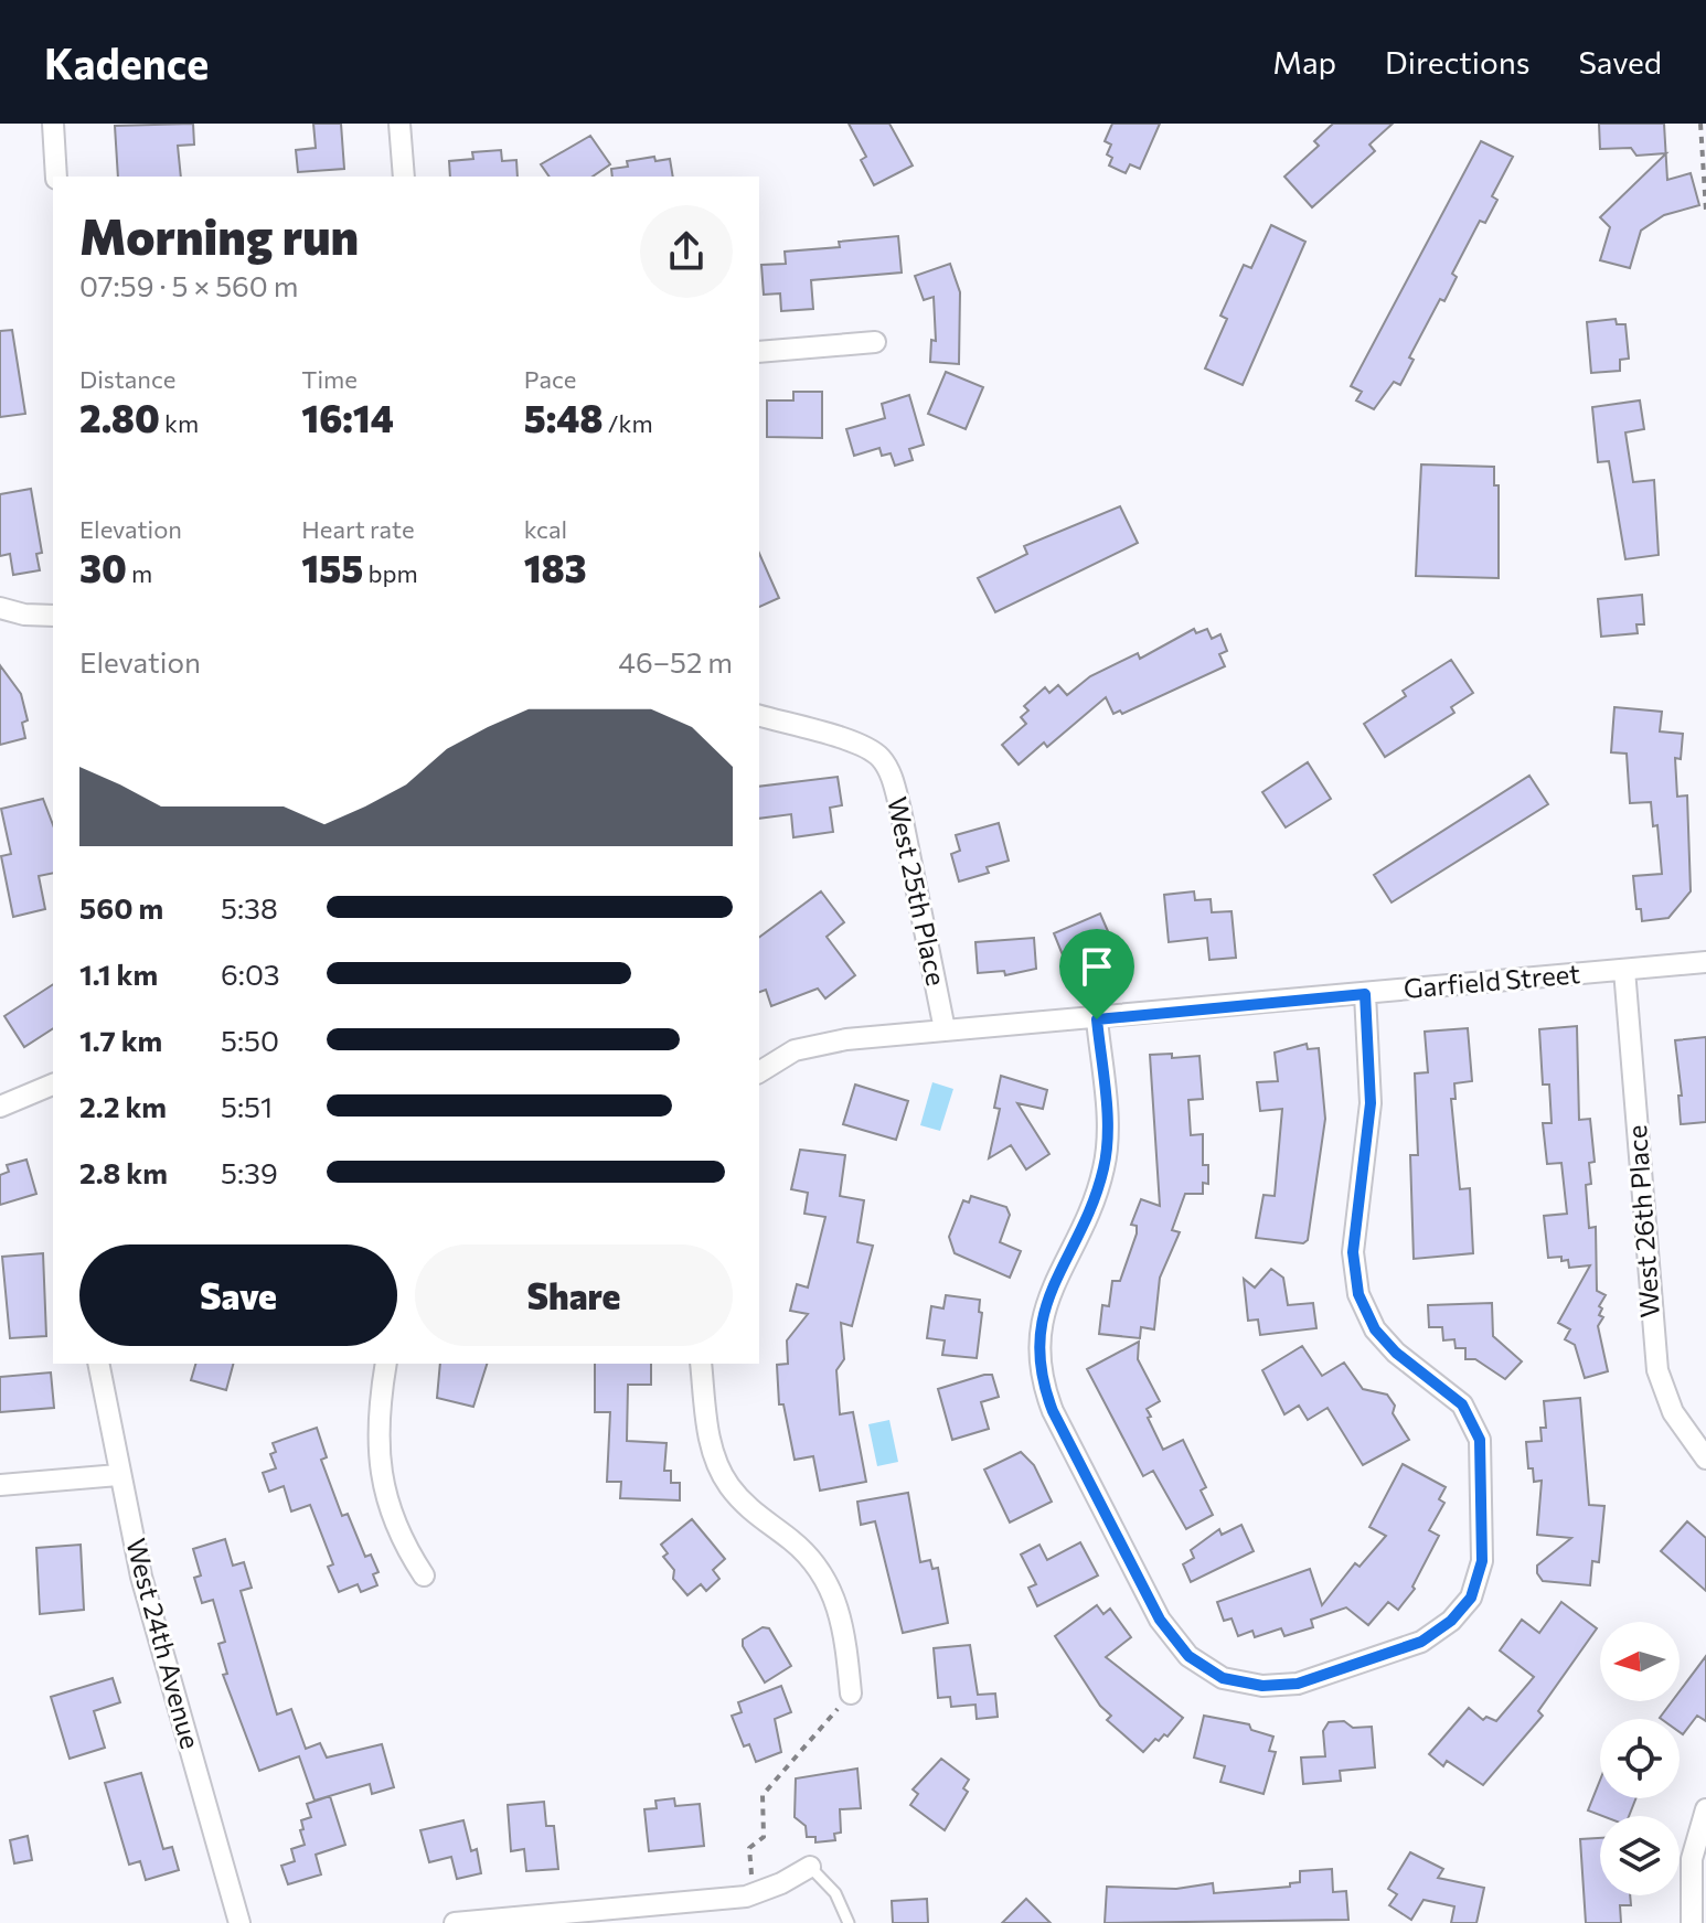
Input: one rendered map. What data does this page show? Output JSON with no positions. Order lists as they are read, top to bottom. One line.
{"streets":{"street":["West 25th Place","Garfield Street","West 26th Place","West 24th Avenue"]},"crossings":[["West 25th Place","Garfield Street"],["Garfield Street","West 26th Place"]],"north":"left","page":{"header":"Kadence","nav":["Map","Directions","Saved"],"heading":["Morning run","07:59 · 5 × 560 m"],"stats":[["Distance","2.80 km"],["Time","16:14"],["Pace","5:48 /km"],["Elevation","30 m"],["Heart rate","155 bpm"],["kcal","183"]],"chart":["Elevation","46–52 m"],"list":[{"name":"560 m","note":"5:38"},{"name":"1.1 km","note":"6:03"},{"name":"1.7 km","note":"5:50"},{"name":"2.2 km","note":"5:51"},{"name":"2.8 km","note":"5:39"}],"buttons":["Save","Share"]}}
